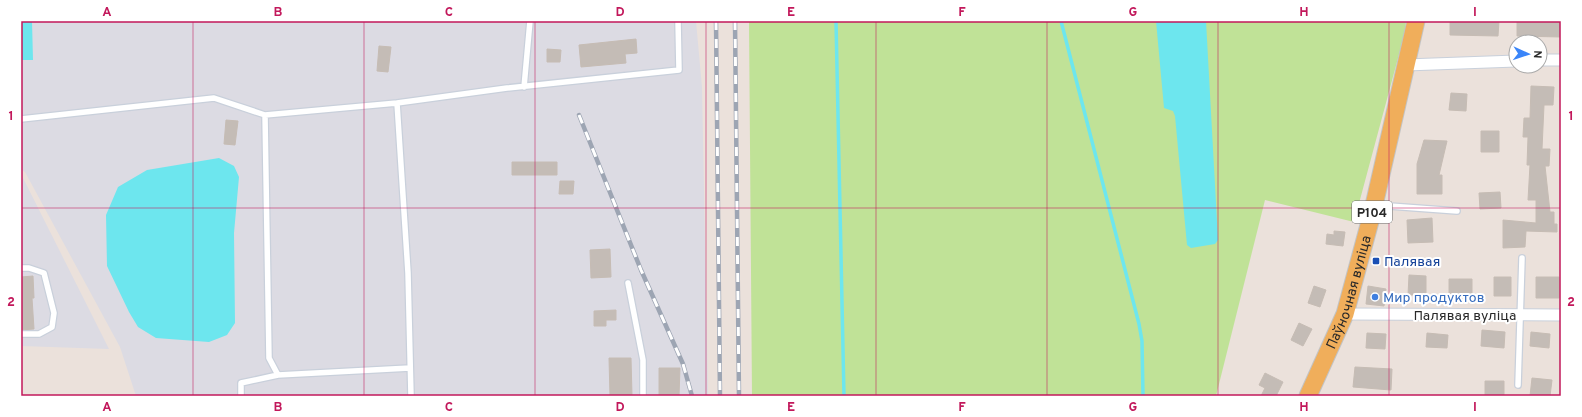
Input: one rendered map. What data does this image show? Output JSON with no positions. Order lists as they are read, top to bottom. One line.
{"streets":{"main road":["Р104","Паўночная вуліца"],"street":["Палявая вуліца"]},"crossings":[["Паўночная вуліца","Палявая вуліца"]],"places":{"transit":["Палявая"],"other":["Мир продуктов"]},"north":"right","grid":{"columns":["A","B","C","D","E","F","G","H","I"],"rows":["1","2"]}}
